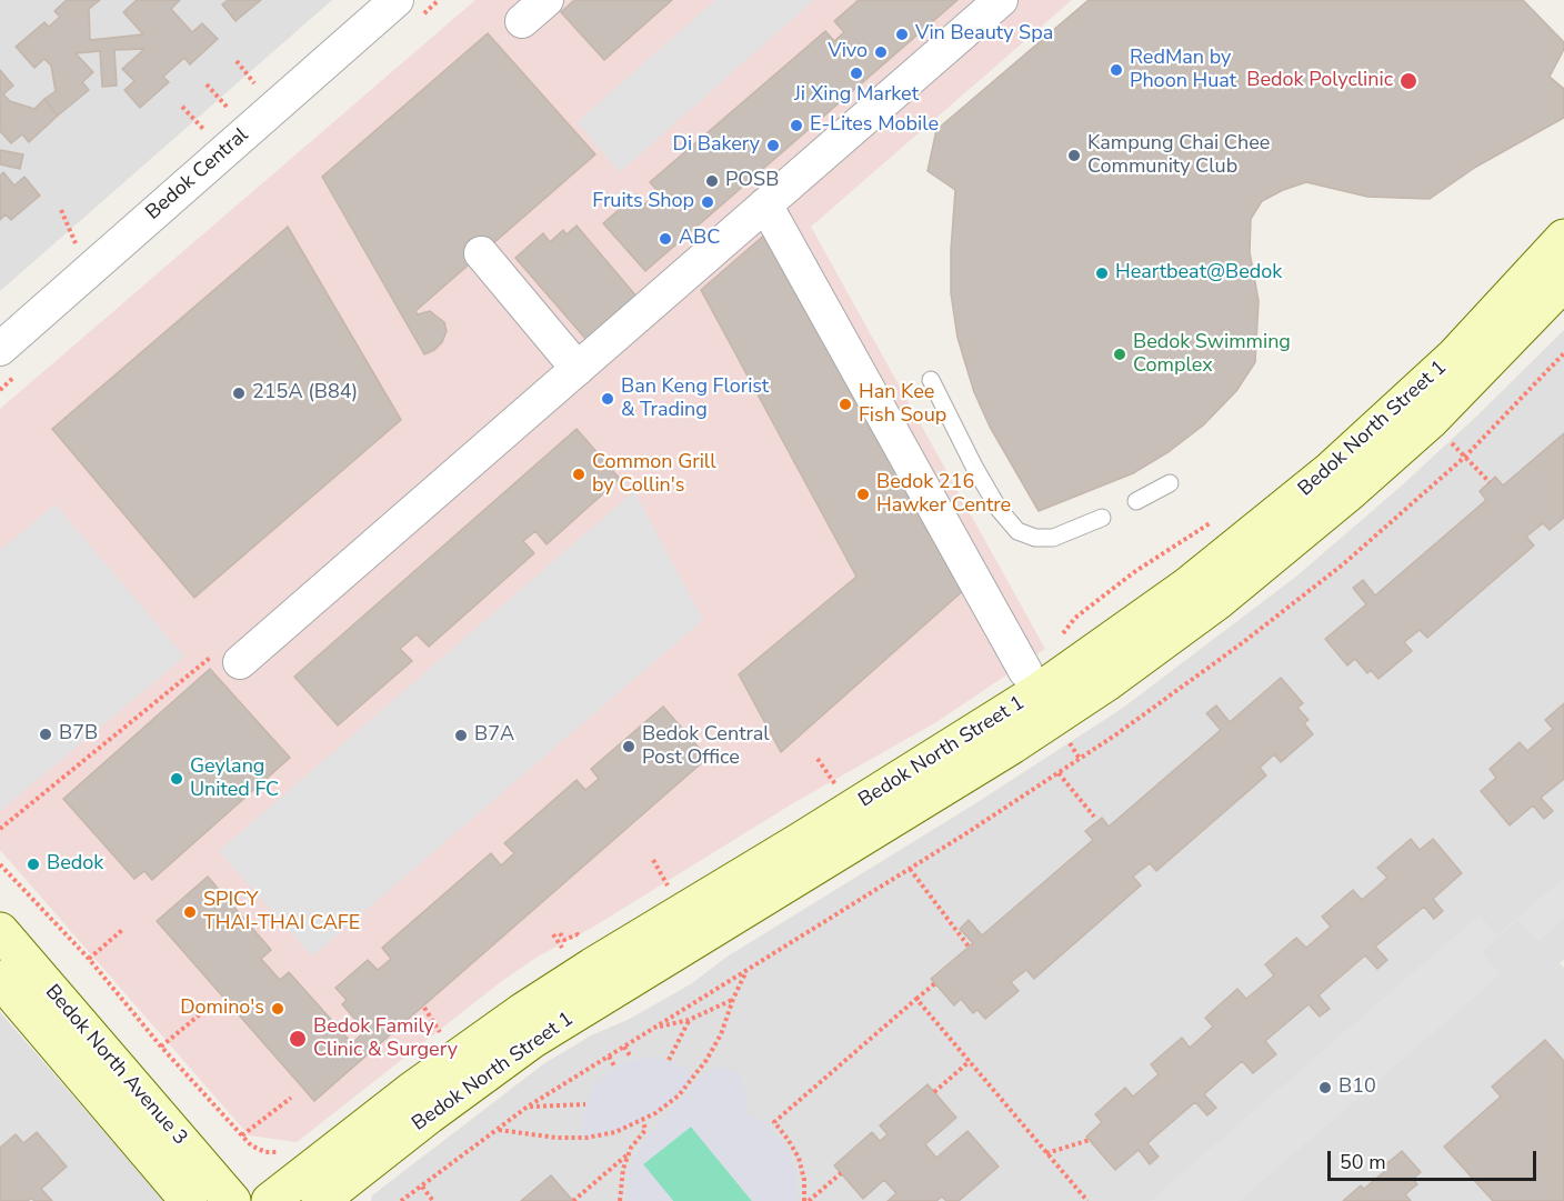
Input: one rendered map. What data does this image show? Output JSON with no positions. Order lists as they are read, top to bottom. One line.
{"streets":{"street":["Bedok Central","Bedok North Street 1","Bedok North Avenue 3"]},"places":["Vin Beauty Spa","Vivo","RedMan by Phoon Huat","Ji Xing Market","Bedok Polyclinic","E-Lites Mobile","Di Bakery","Kampung Chai Chee Community Club","POSB","Fruits Shop","ABC","Heartbeat@Bedok","Bedok Swimming Complex","215A (B84)","Ban Keng Florist & Trading","Han Kee Fish Soup","Common Grill by Collin's","Bedok 216 Hawker Centre","B7B","B7A","Bedok Central Post Office","Geylang United FC","Bedok","SPICY THAI-THAI CAFE","Domino's","Bedok Family Clinic & Surgery","B10"],"scale_bar":"50 m"}
